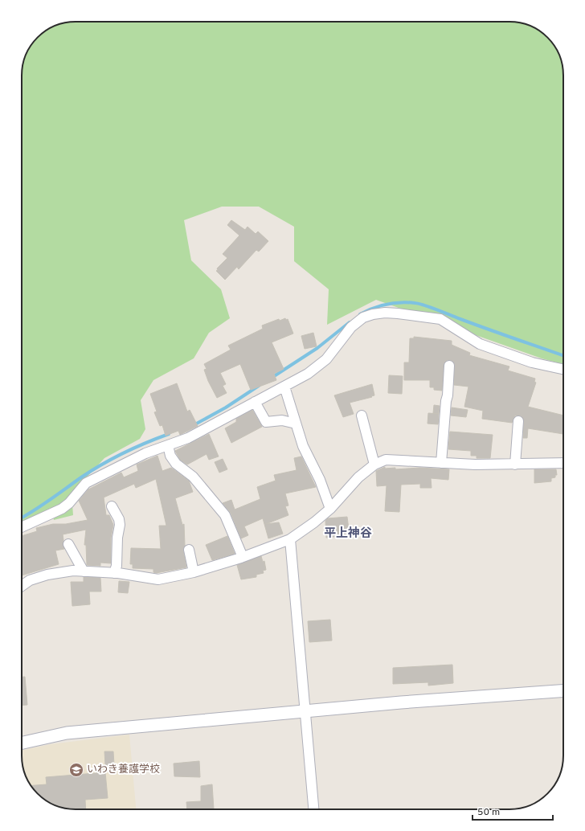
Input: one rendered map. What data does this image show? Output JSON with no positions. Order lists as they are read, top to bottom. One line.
{"districts":["平上神谷"],"places":{"school or university":["いわき養護学校"]},"scale_bar":"50 m"}
